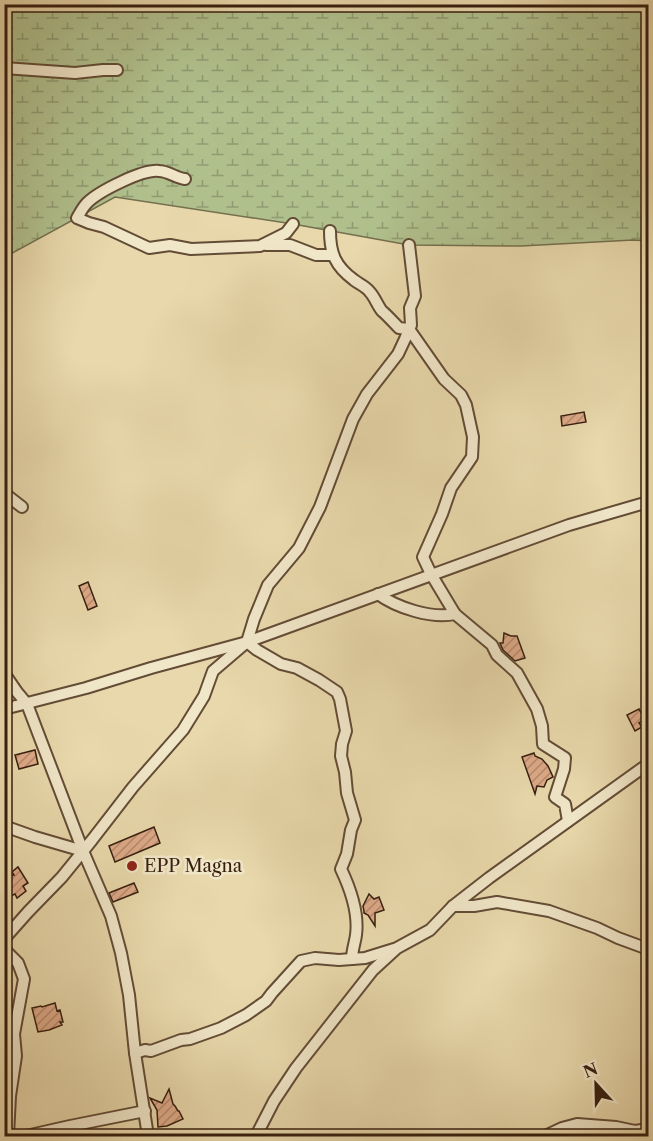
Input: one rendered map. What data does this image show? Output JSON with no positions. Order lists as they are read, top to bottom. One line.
{"places":["EPP Magna"],"north":"top"}
